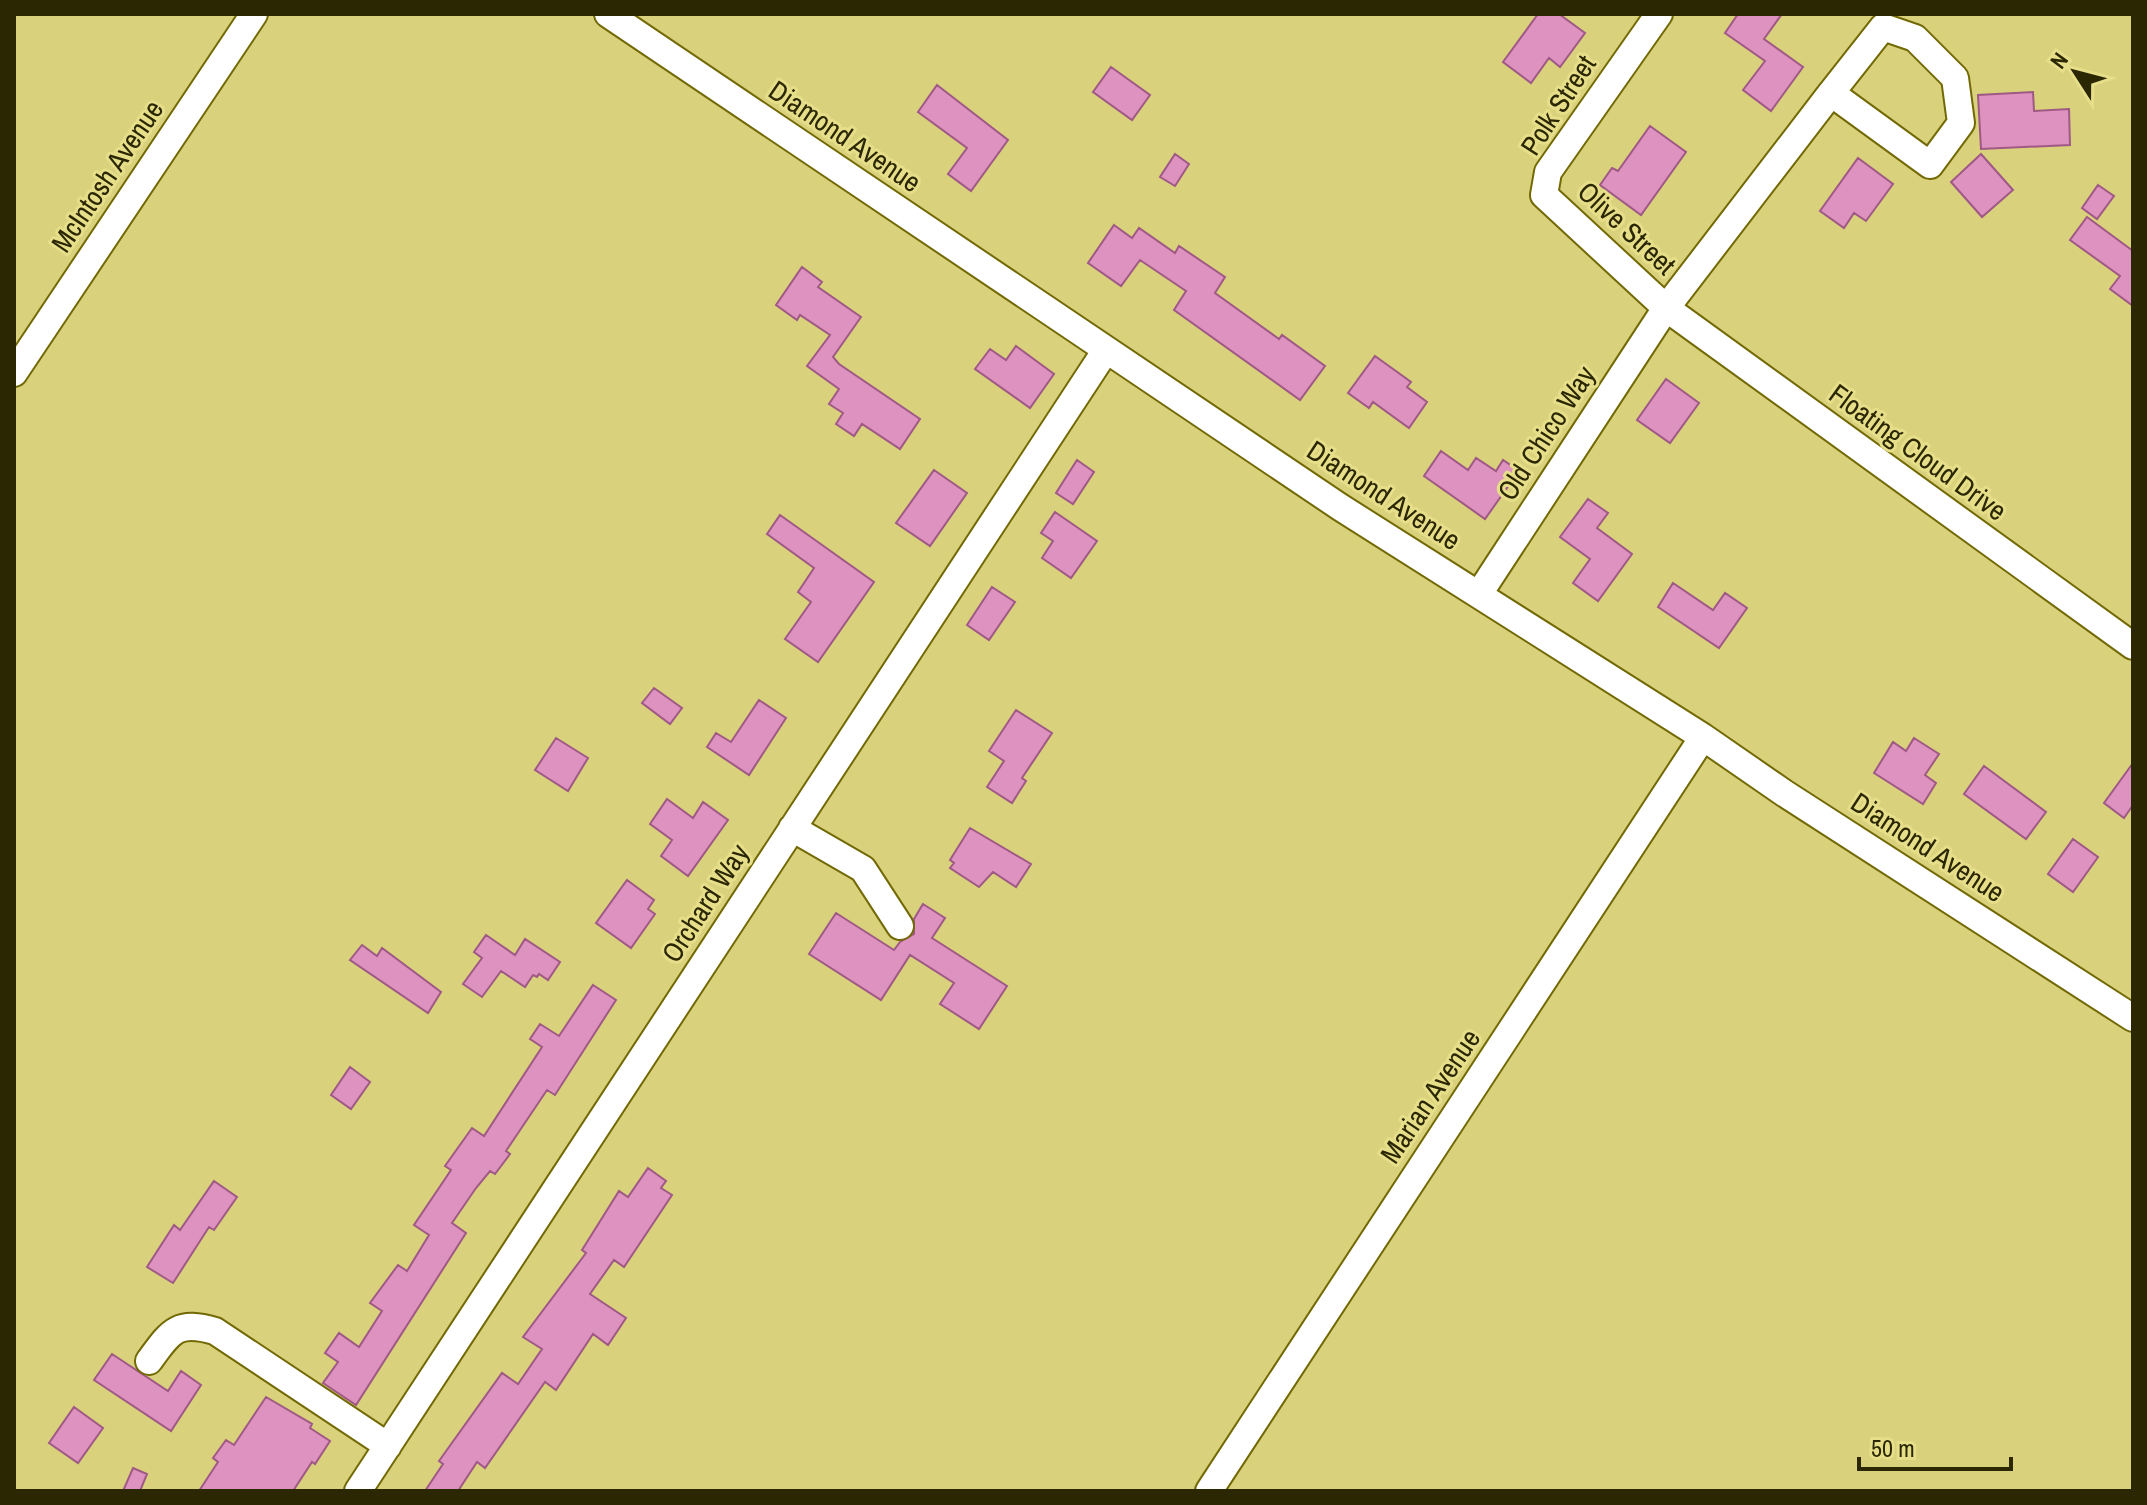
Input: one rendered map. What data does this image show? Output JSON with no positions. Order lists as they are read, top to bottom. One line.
{"streets":{"street":["Polk Street","Diamond Avenue","McIntosh Avenue","Olive Street","Old Chico Way","Floating Cloud Drive","Orchard Way","Marian Avenue"]},"crossings":[["Polk Street","Olive Street"],["Diamond Avenue","Old Chico Way"],["Diamond Avenue","Orchard Way"],["Diamond Avenue","Marian Avenue"],["Olive Street","Old Chico Way"],["Olive Street","Floating Cloud Drive"],["Old Chico Way","Floating Cloud Drive"]],"scale_bar":"50 m","north":"top left"}
